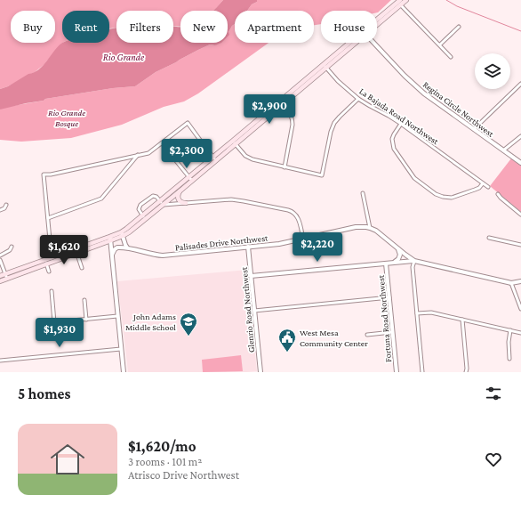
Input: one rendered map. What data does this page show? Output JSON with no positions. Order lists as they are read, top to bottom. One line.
{"streets":{"street":["Regina Circle Northwest","La Bajada Road Northwest","Palisades Drive Northwest","Glenrio Road Northwest","Fortuna Road Northwest"]},"crossings":[["Palisades Drive Northwest","Glenrio Road Northwest"]],"water":["Rio Grande"],"parks":["Rio Grande Bosque"],"places":{"school or university":["John Adams Middle School"],"public building":["West Mesa Community Center"]},"page":{"chip":["Buy","Rent","Filters","New","Apartment","House"],"price":["$2,900","$2,300","$2,220","$1,620","$1,930"],"heading":"5 homes","list":[{"name":"$1,620/mo","note":"3 rooms · 101 m² · Atrisco Drive Northwest"}]}}
